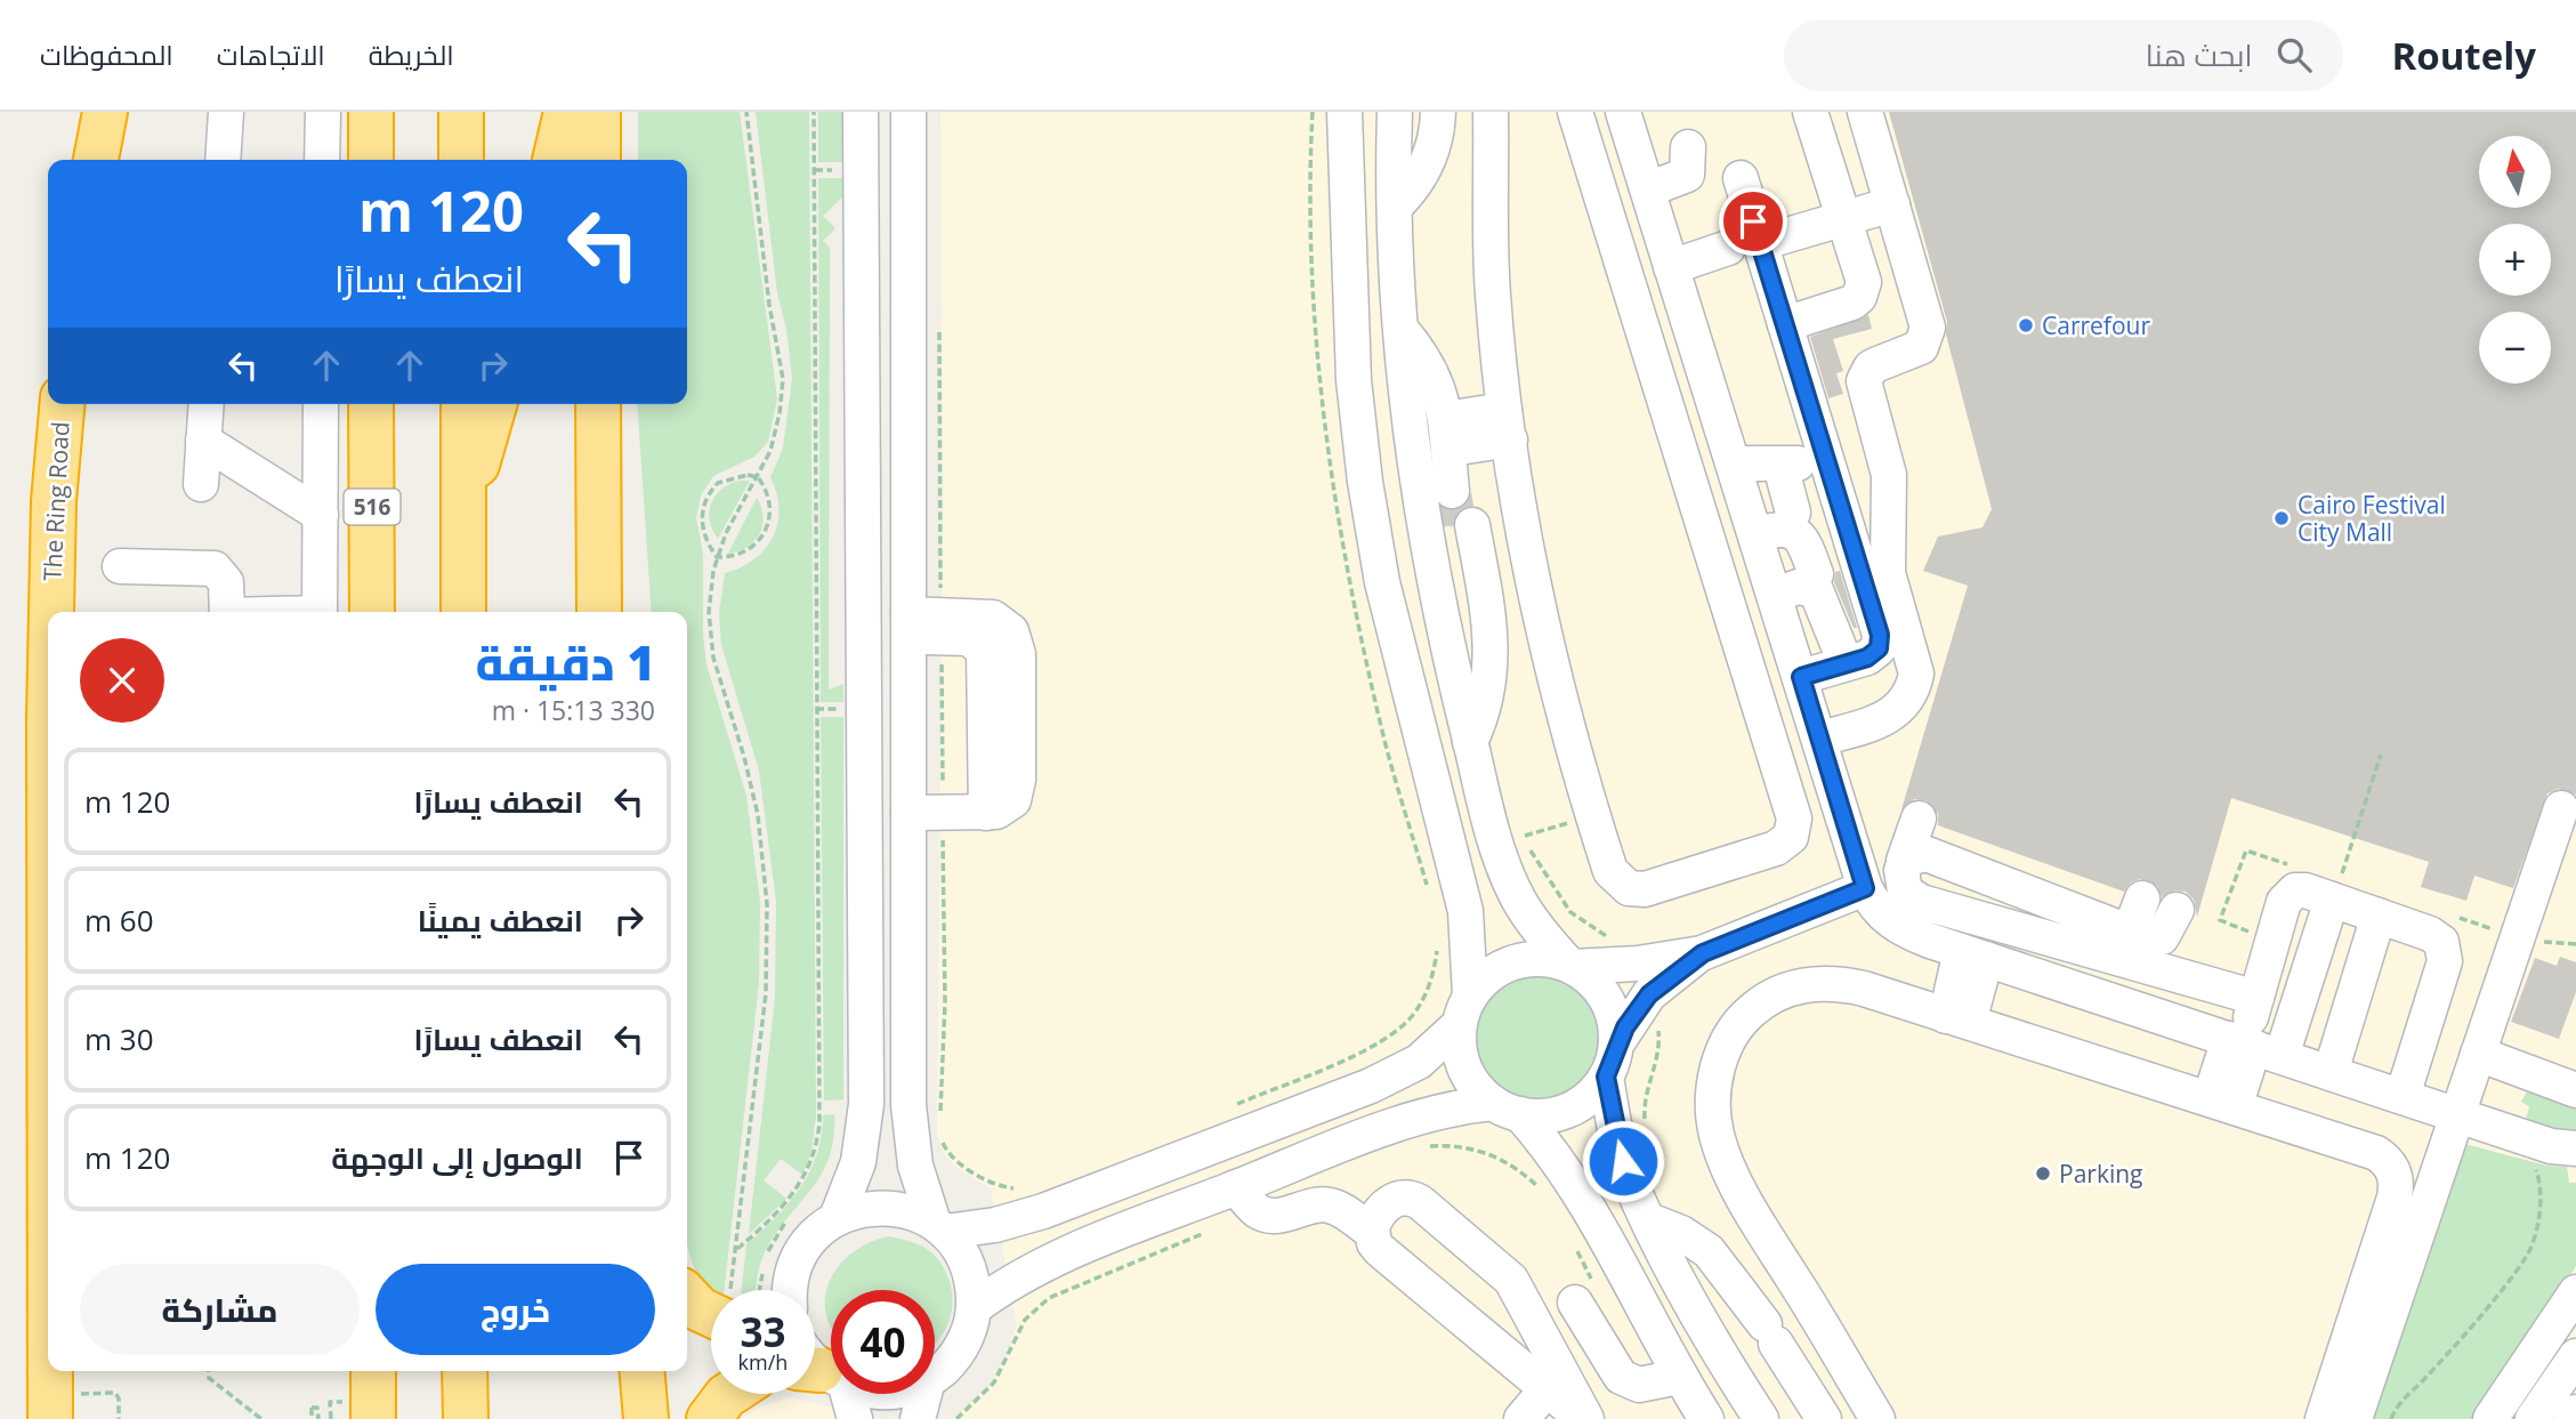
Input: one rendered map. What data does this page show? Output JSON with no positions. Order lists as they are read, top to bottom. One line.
{"streets":{"highway":["The Ring Road","516"]},"places":["Carrefour","Cairo Festival City Mall","Parking"],"north":"top","page":{"header":"Routely","search":"ابحث هنا","nav":["الخريطة","الاتجاهات","المحفوظات"],"map_buttons":["+","−"],"turn":["120 m","انعطف يسارًا"],"heading":["1 دقيقة","330 m · 15:13"],"list":[{"name":"انعطف يسارًا","value":"120 m"},{"name":"انعطف يمينًا","value":"60 m"},{"name":"انعطف يسارًا","value":"30 m"},{"name":"الوصول إلى الوجهة","value":"120 m"}],"buttons":["خروج","مشاركة"],"speed":"33 km/h","limit":"40"}}
